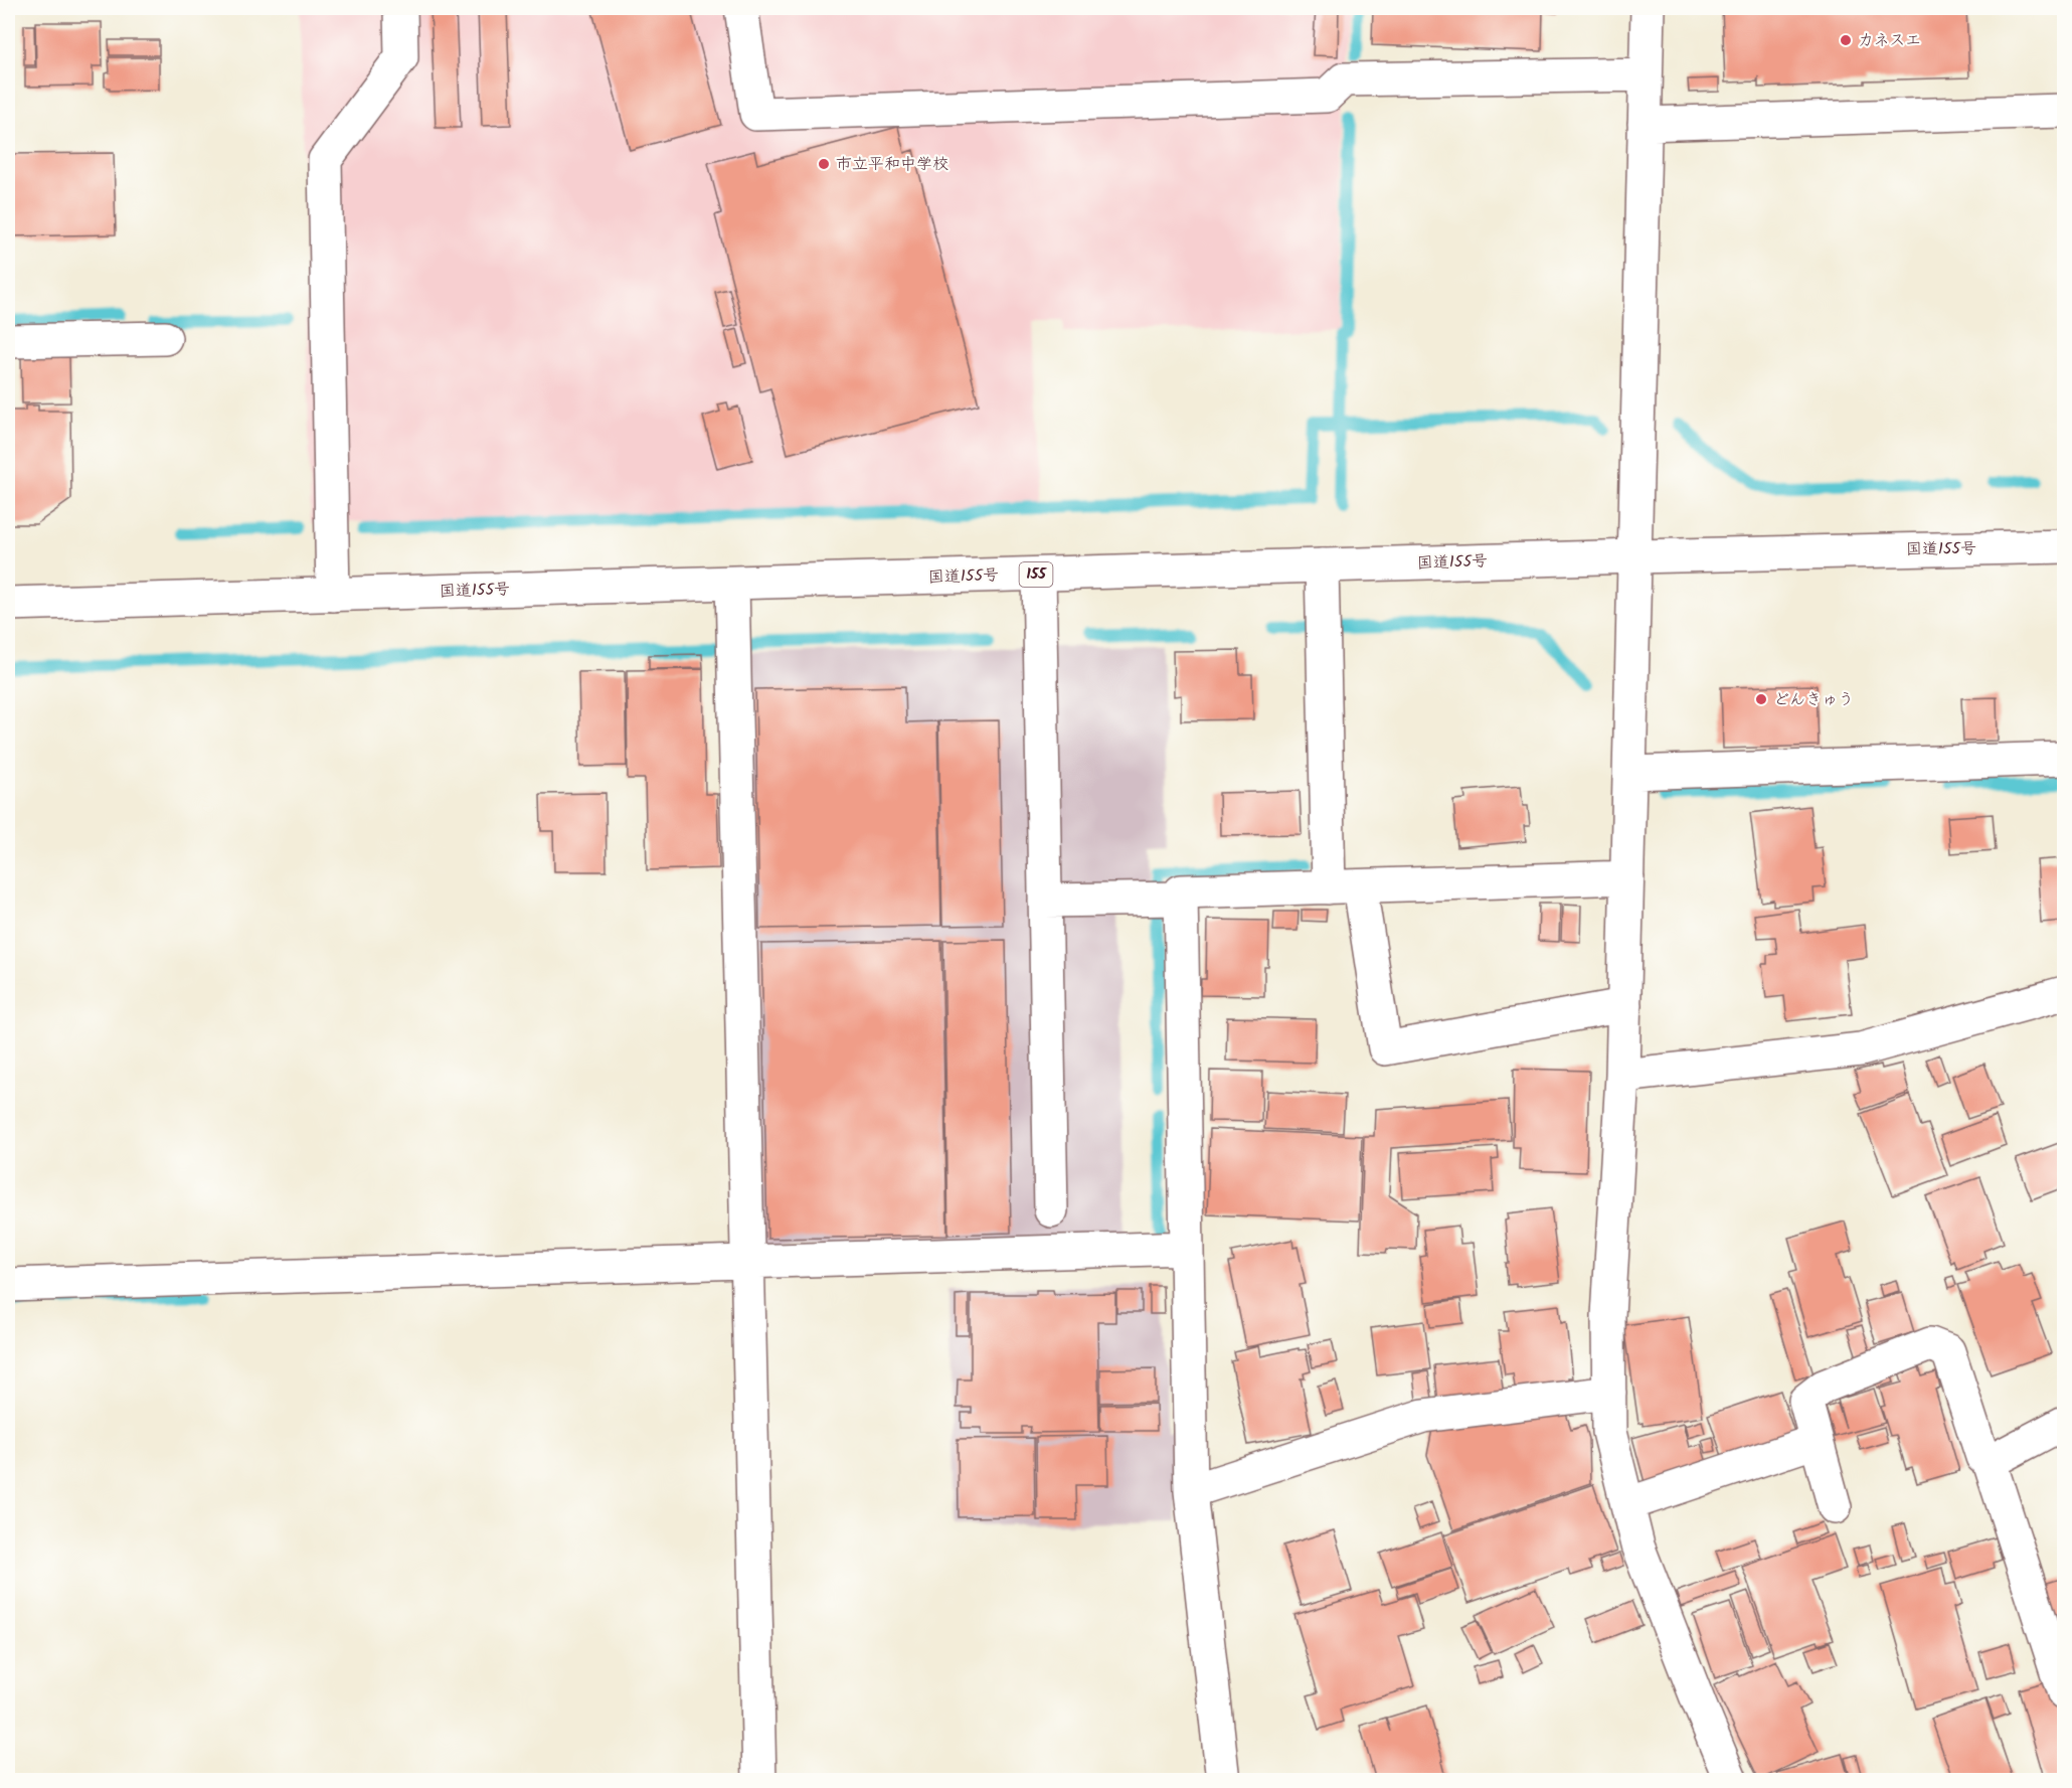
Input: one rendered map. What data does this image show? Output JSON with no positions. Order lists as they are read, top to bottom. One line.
{"streets":{"main road":["国道155号","155"]},"places":["カネスエ","市立平和中学校","どんきゅう"]}
